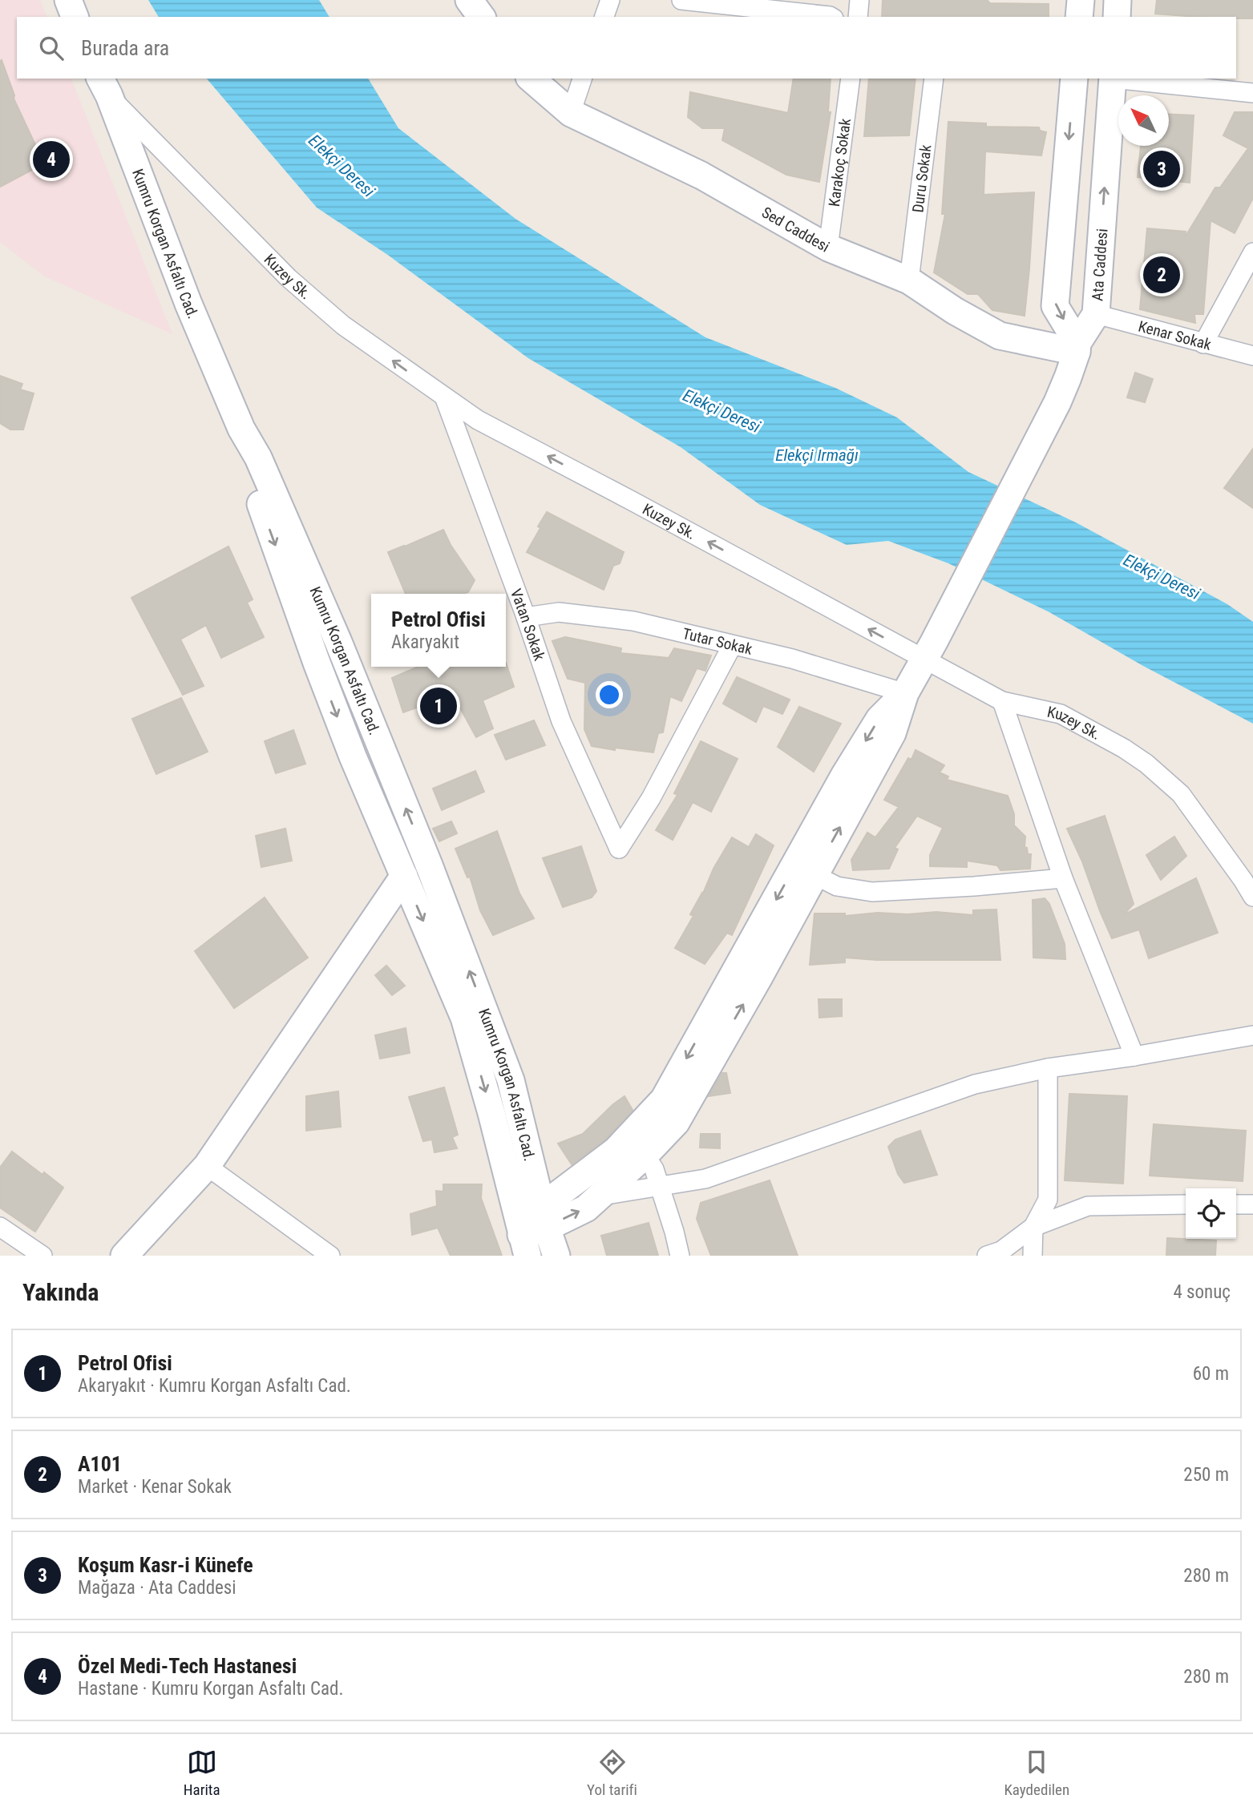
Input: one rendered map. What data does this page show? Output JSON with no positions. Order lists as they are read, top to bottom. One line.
{"streets":{"main road":["Sed Caddesi","Kumru Korgan Asfaltı Cad.","Ata Caddesi"],"street":["Karakoç Sokak","Duru Sokak","Kuzey Sk.","Kenar Sokak","Vatan Sokak","Tutar Sokak"]},"crossings":[["Karakoç Sokak","Sed Caddesi"],["Duru Sokak","Sed Caddesi"],["Sed Caddesi","Ata Caddesi"],["Kumru Korgan Asfaltı Cad.","Kuzey Sk."],["Ata Caddesi","Kuzey Sk."],["Ata Caddesi","Kenar Sokak"],["Ata Caddesi","Tutar Sokak"],["Kuzey Sk.","Vatan Sokak"],["Vatan Sokak","Tutar Sokak"]],"one_way":["Kuzey Sk."],"water":["Elekçi Deresi","Elekçi Irmağı"],"north":"top left","page":{"search":"Burada ara","pins":["4","3","2","1"],"popup":["Petrol Ofisi","Akaryakıt"],"heading":["Yakında","4 sonuç"],"list":[{"mark":"1","name":"Petrol Ofisi","note":"Akaryakıt · Kumru Korgan Asfaltı Cad.","value":"60 m"},{"mark":"2","name":"A101","note":"Market · Kenar Sokak","value":"250 m"},{"mark":"3","name":"Koşum Kasr-i Künefe","note":"Mağaza · Ata Caddesi","value":"280 m"},{"mark":"4","name":"Özel Medi-Tech Hastanesi","note":"Hastane · Kumru Korgan Asfaltı Cad.","value":"280 m"}],"nav":["Harita","Yol tarifi","Kaydedilen"]}}
